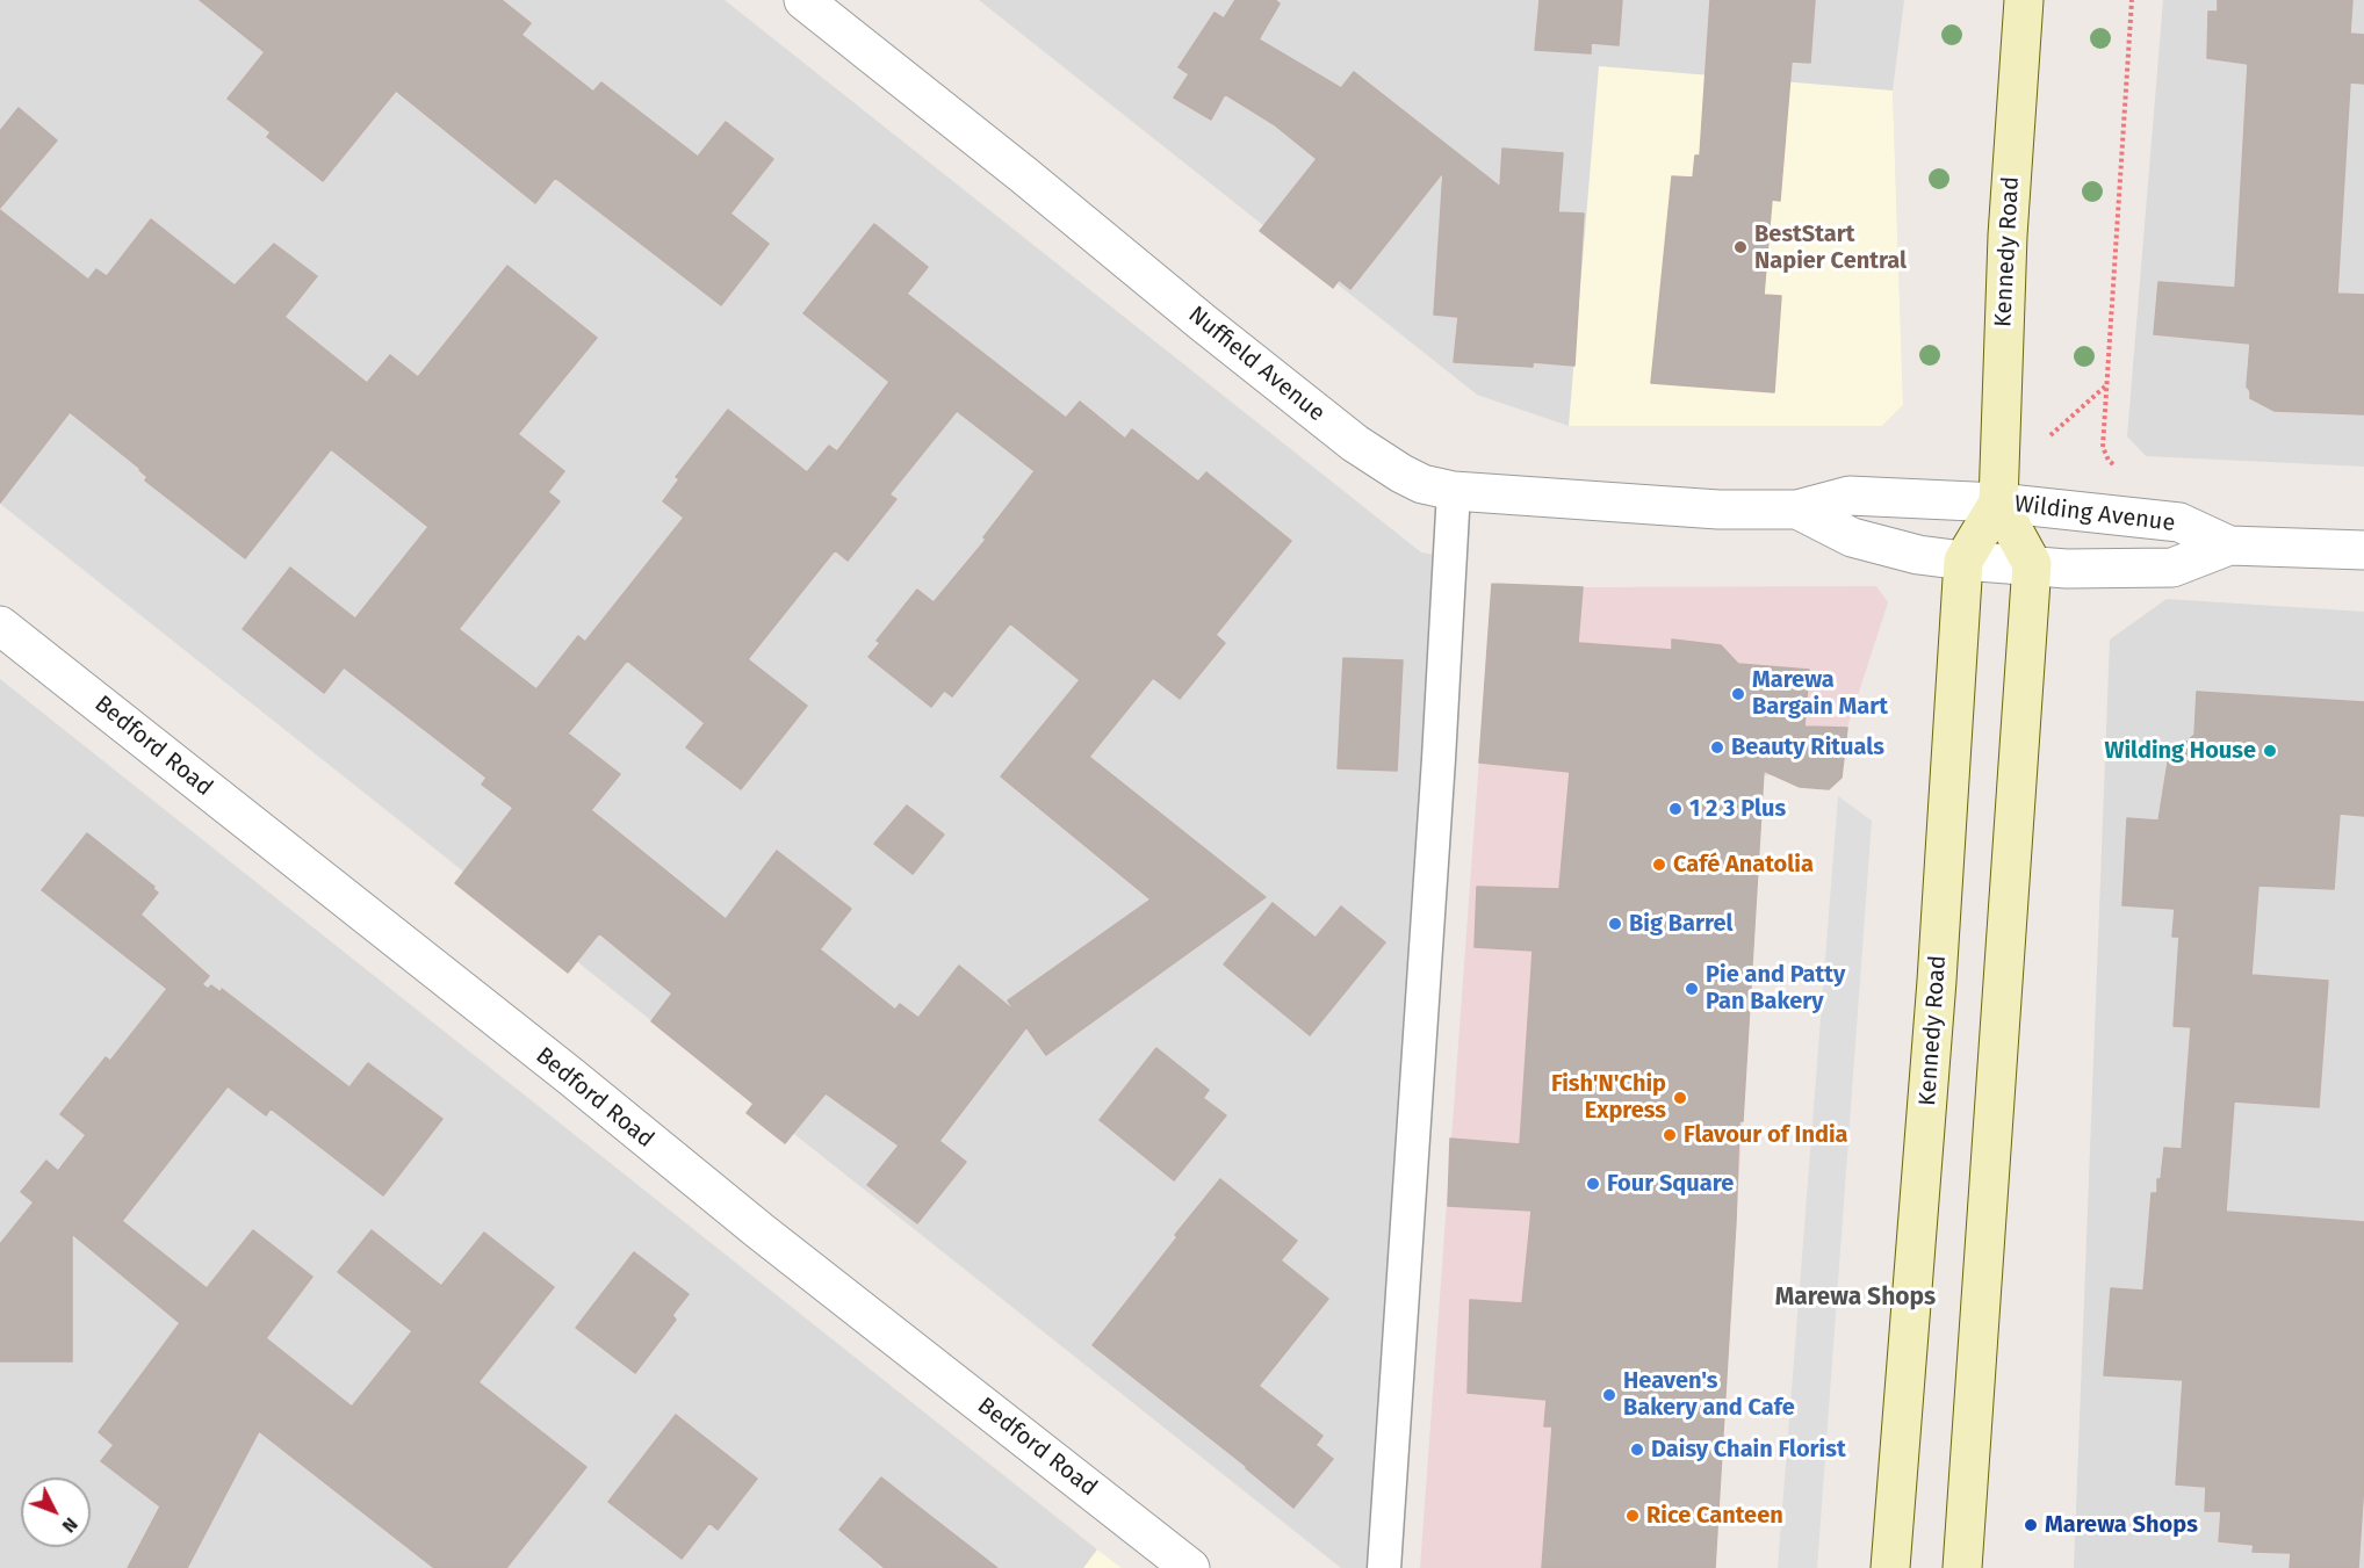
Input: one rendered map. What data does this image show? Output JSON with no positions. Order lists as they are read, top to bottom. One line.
{"streets":{"main road":["Kennedy Road"],"street":["Nuffield Avenue","Wilding Avenue","Bedford Road"]},"crossings":[["Kennedy Road","Nuffield Avenue"],["Kennedy Road","Wilding Avenue"],["Nuffield Avenue","Wilding Avenue"]],"districts":["Marewa Shops"],"places":["BestStart Napier Central","Marewa Bargain Mart","Beauty Rituals","Wilding House","1 2 3 Plus","Café Anatolia","Big Barrel","Pie and Patty Pan Bakery","Fish'N'Chip Express","Flavour of India","Four Square","Heaven's Bakery and Cafe","Daisy Chain Florist","Rice Canteen","Marewa Shops"],"north":"bottom right"}
